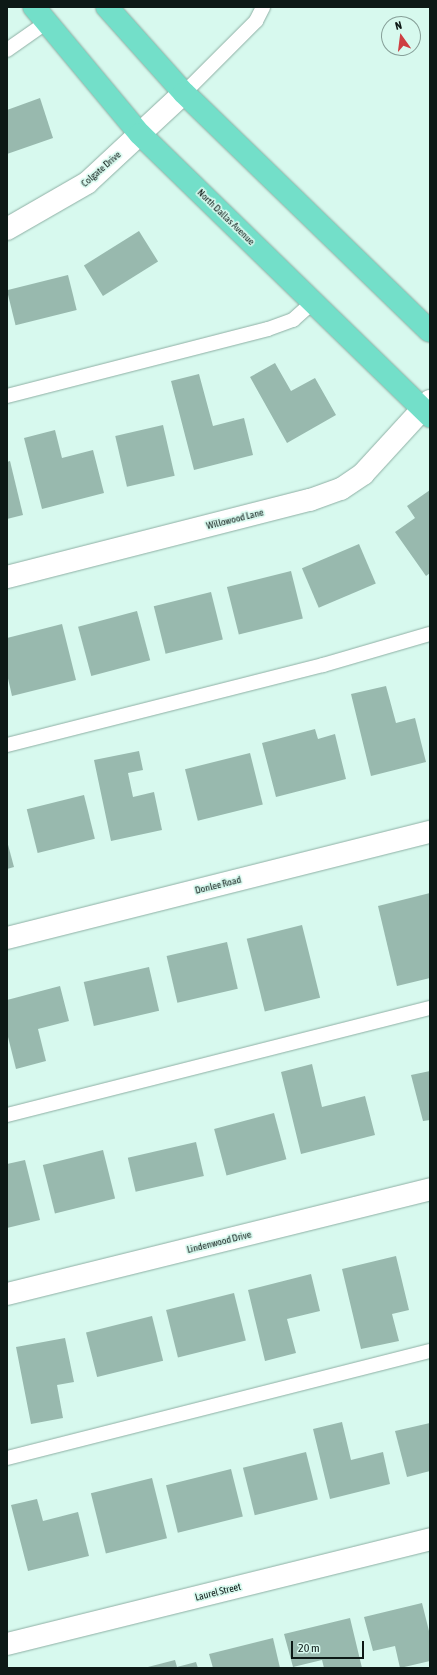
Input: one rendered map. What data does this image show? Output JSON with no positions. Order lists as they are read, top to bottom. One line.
{"streets":{"main road":["North Dallas Avenue"],"street":["Colgate Drive","Willowood Lane","Donlee Road","Lindenwood Drive","Laurel Street"]},"crossings":[["Colgate Drive","North Dallas Avenue"],["North Dallas Avenue","Willowood Lane"]],"scale_bar":"20 m","north":"top"}
